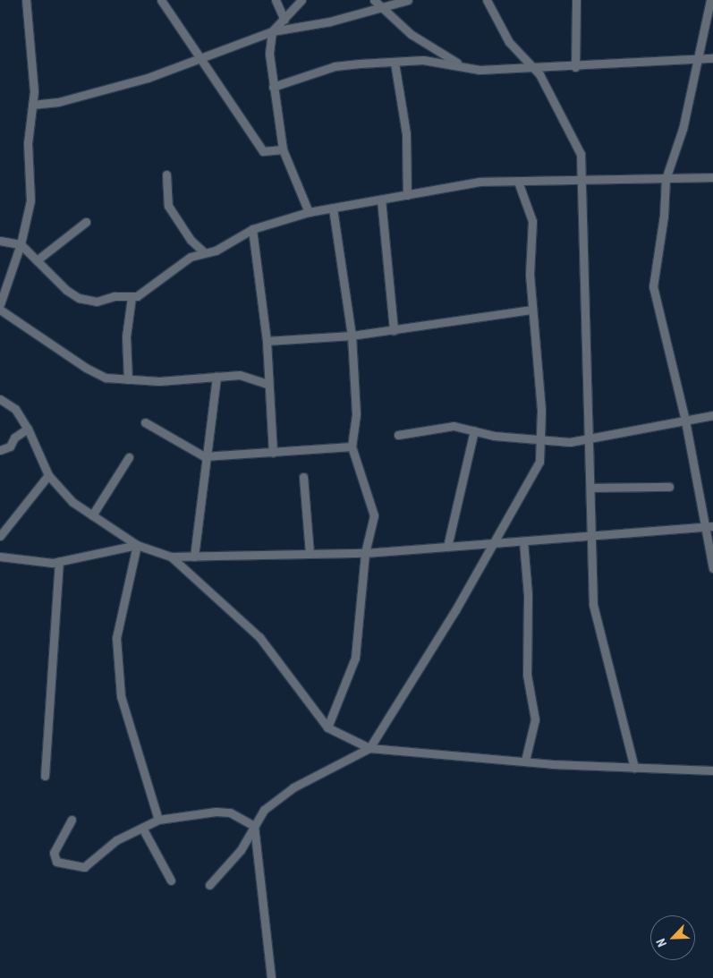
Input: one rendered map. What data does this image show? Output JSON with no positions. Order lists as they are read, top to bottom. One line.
{"north":"bottom left"}
